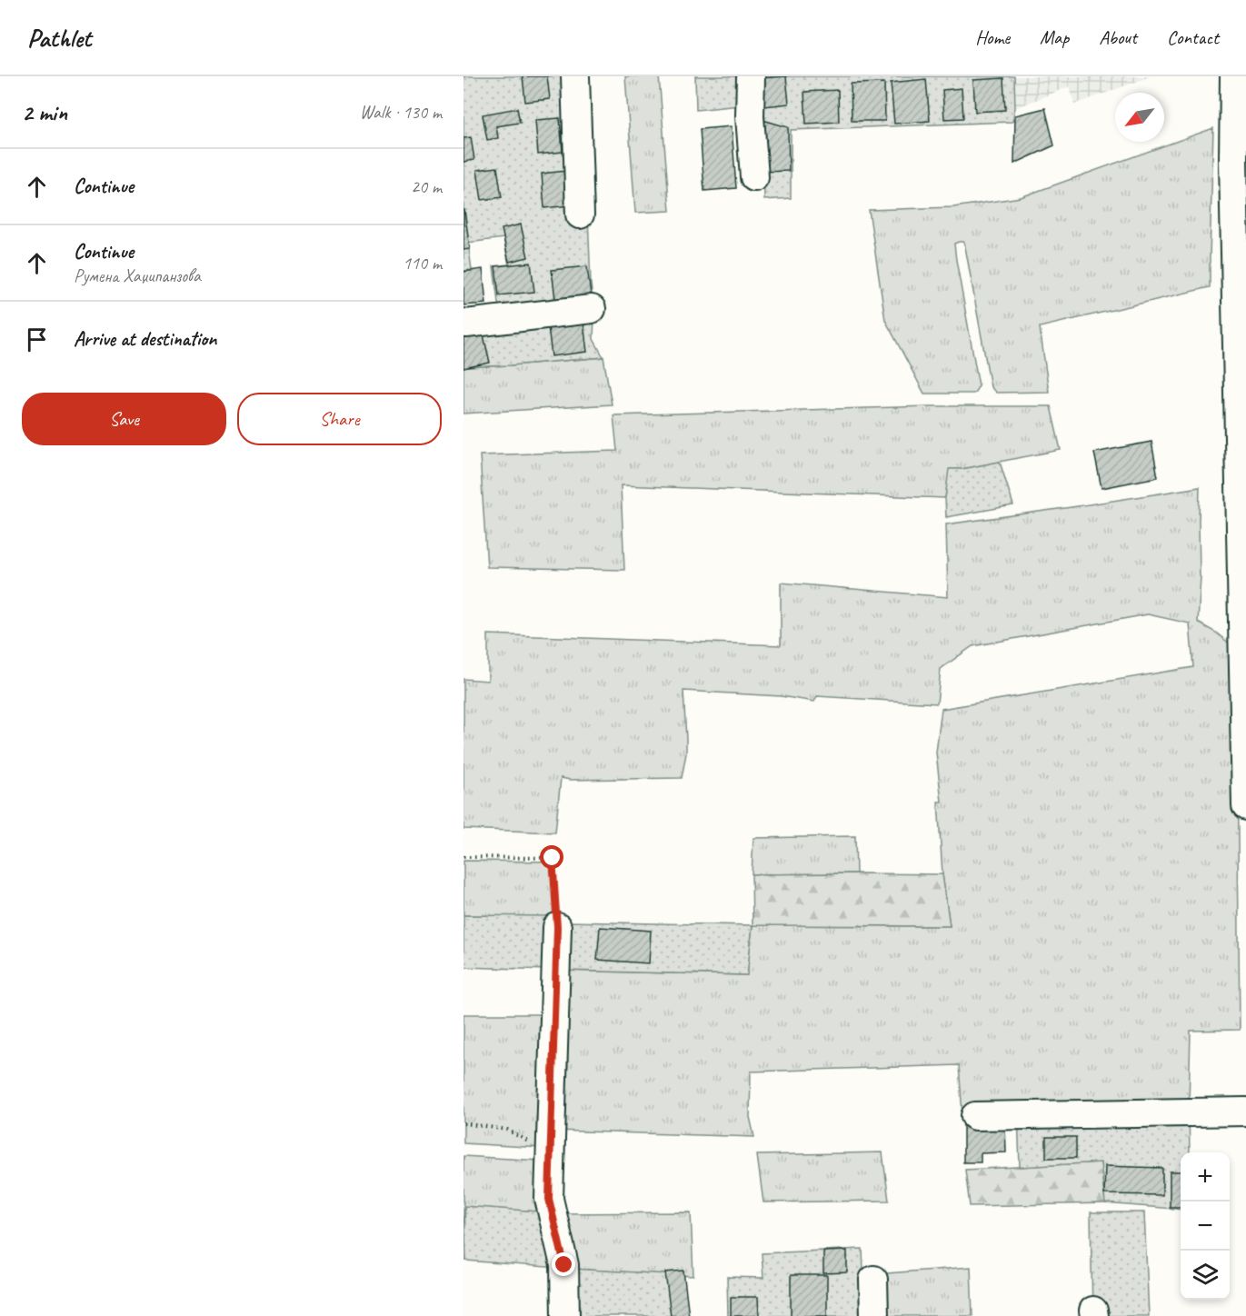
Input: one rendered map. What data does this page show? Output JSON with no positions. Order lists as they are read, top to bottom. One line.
{"north":"bottom left","page":{"header":"Pathlet","nav":["Home","Map","About","Contact"],"heading":["2 min","Walk · 130 m"],"list":[["Continue","20 m"],["Continue","Румена Хаџипанзова","110 m"],"Arrive at destination"],"buttons":["Save","Share"],"map_buttons":["+","−"]}}
